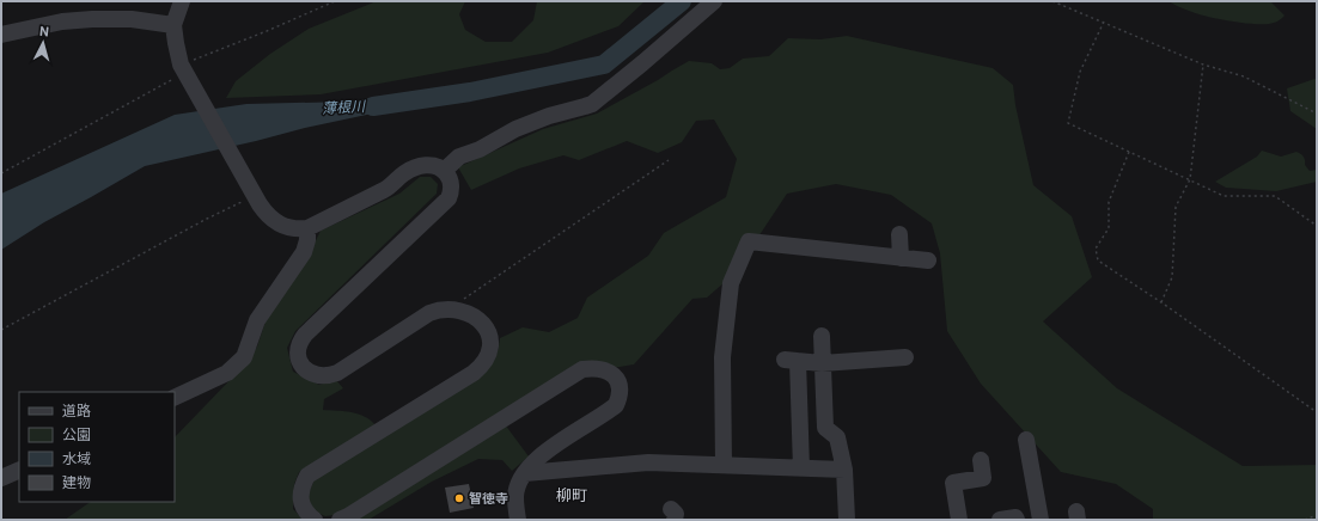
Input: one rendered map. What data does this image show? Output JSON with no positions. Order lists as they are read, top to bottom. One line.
{"districts":["柳町"],"water":["薄根川"],"places":["智徳寺"],"legend":["道路","公園","水域","建物"],"north":"top"}
